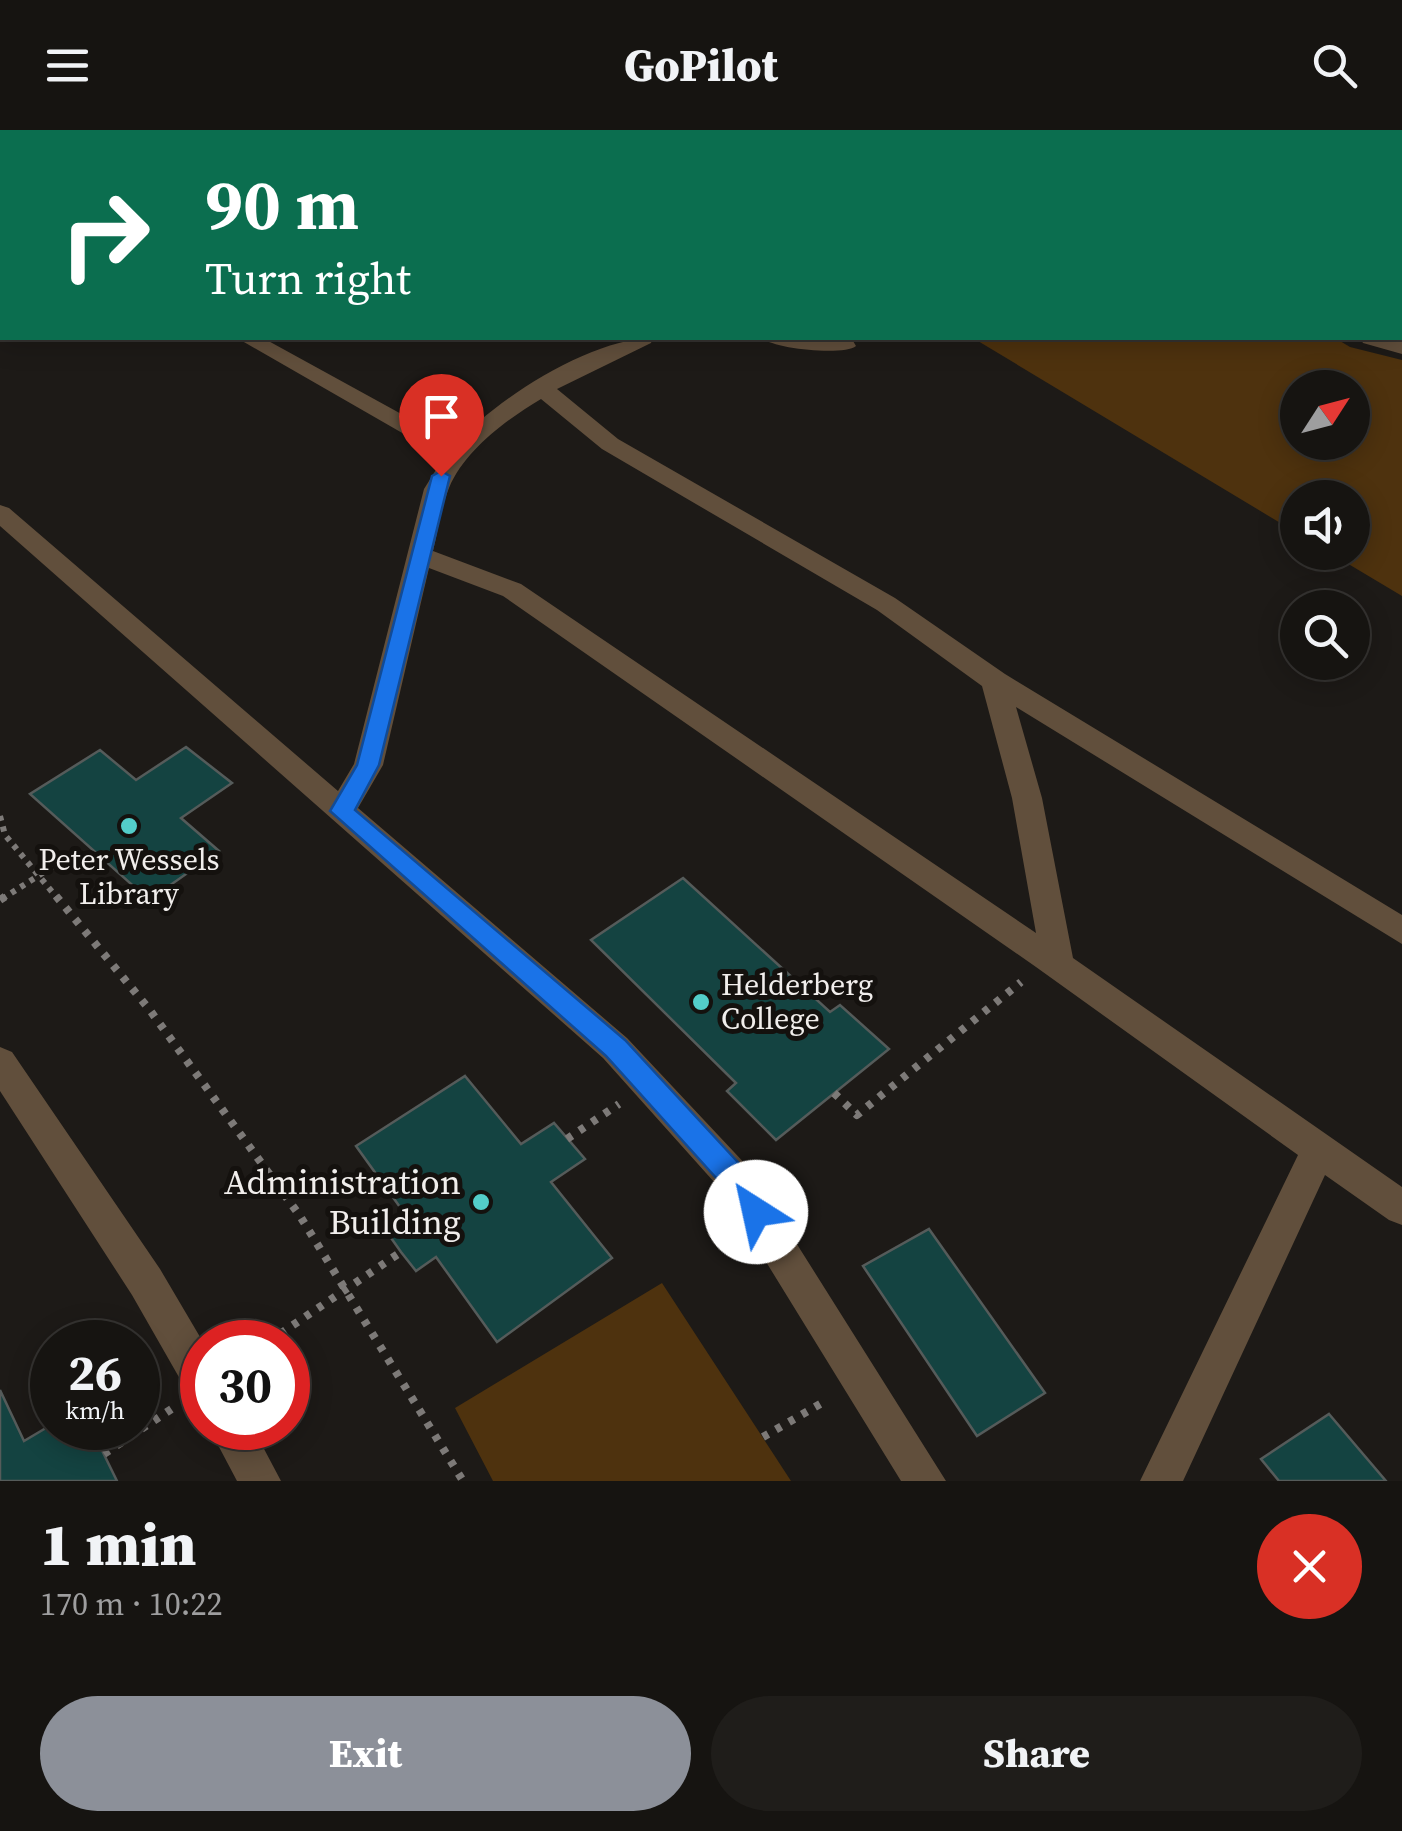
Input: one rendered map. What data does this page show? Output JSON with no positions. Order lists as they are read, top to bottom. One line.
{"places":["Peter Wessels Library","Helderberg College","Administration Building"],"north":"top right","page":{"header":"GoPilot","turn":["90 m","Turn right"],"speed":"26 km/h","limit":"30","heading":["1 min","170 m · 10:22"],"buttons":["Exit","Share"]}}
